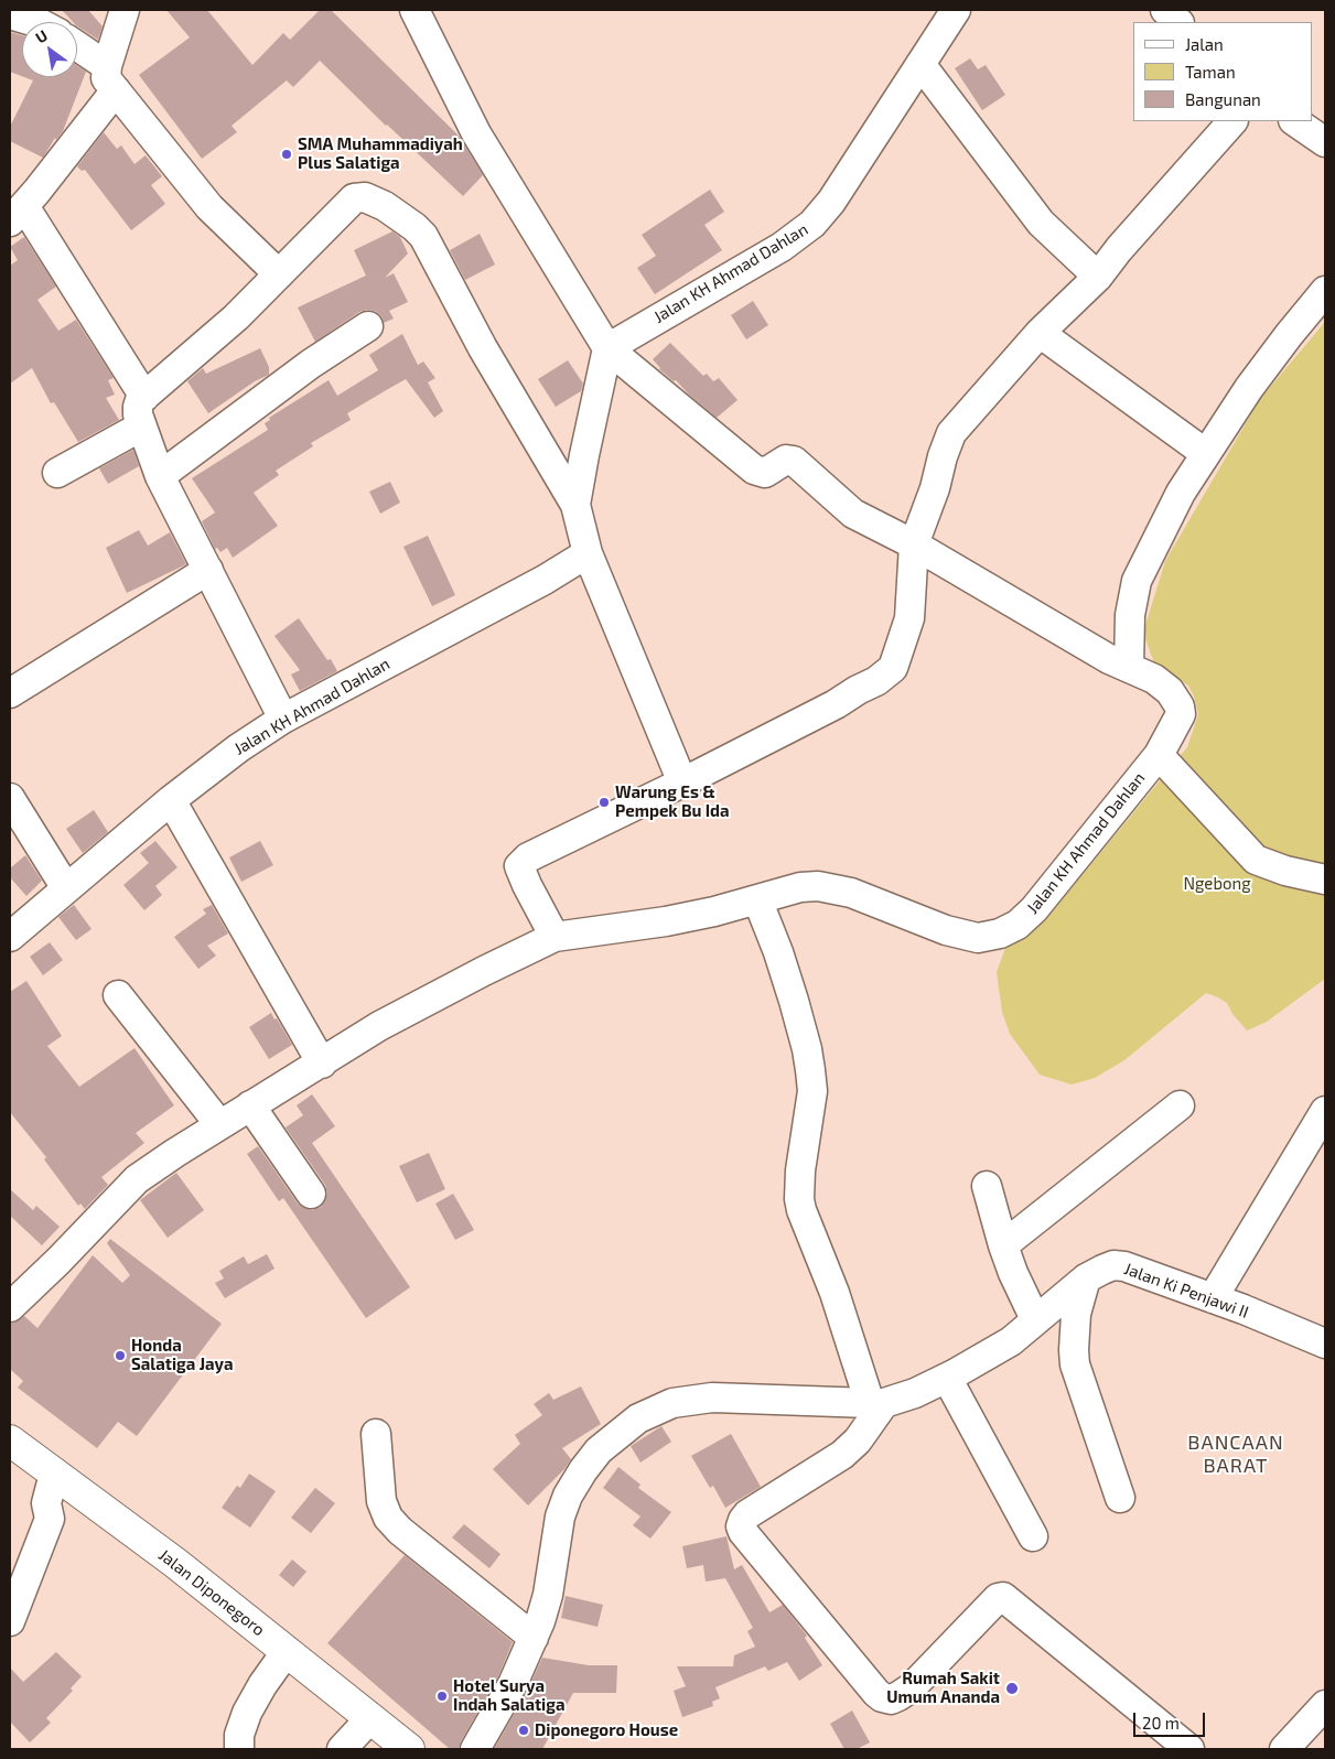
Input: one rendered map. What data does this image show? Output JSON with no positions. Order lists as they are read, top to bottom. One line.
{"streets":{"main road":["Jalan Diponegoro"],"street":["Jalan KH Ahmad Dahlan","Jalan Ki Penjawi II"]},"districts":["BANCAAN BARAT"],"parks":["Ngebong"],"places":["SMA Muhammadiyah Plus Salatiga","Warung Es & Pempek Bu Ida","Honda Salatiga Jaya","Rumah Sakit Umum Ananda","Hotel Surya Indah Salatiga","Diponegoro House"],"legend":["Jalan","Taman","Bangunan"],"scale_bar":"20 m","north":"top left"}
